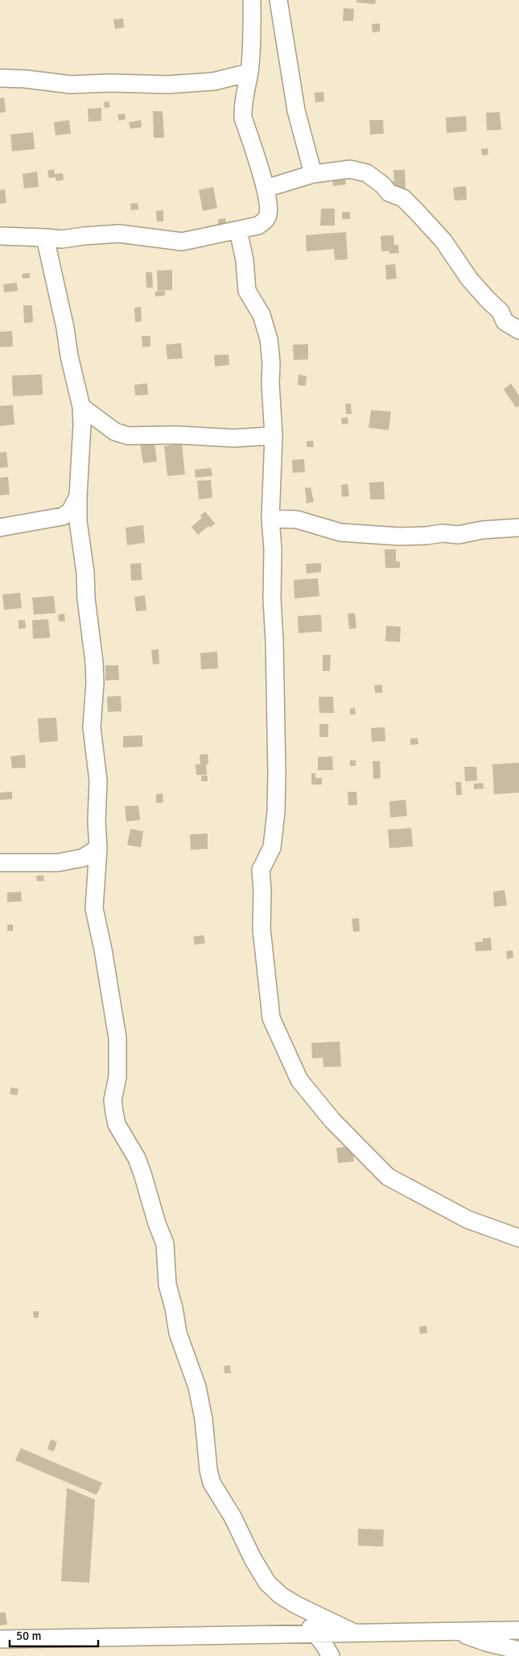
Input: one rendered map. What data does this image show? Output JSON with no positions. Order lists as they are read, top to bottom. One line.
{"scale_bar":"50 m"}
